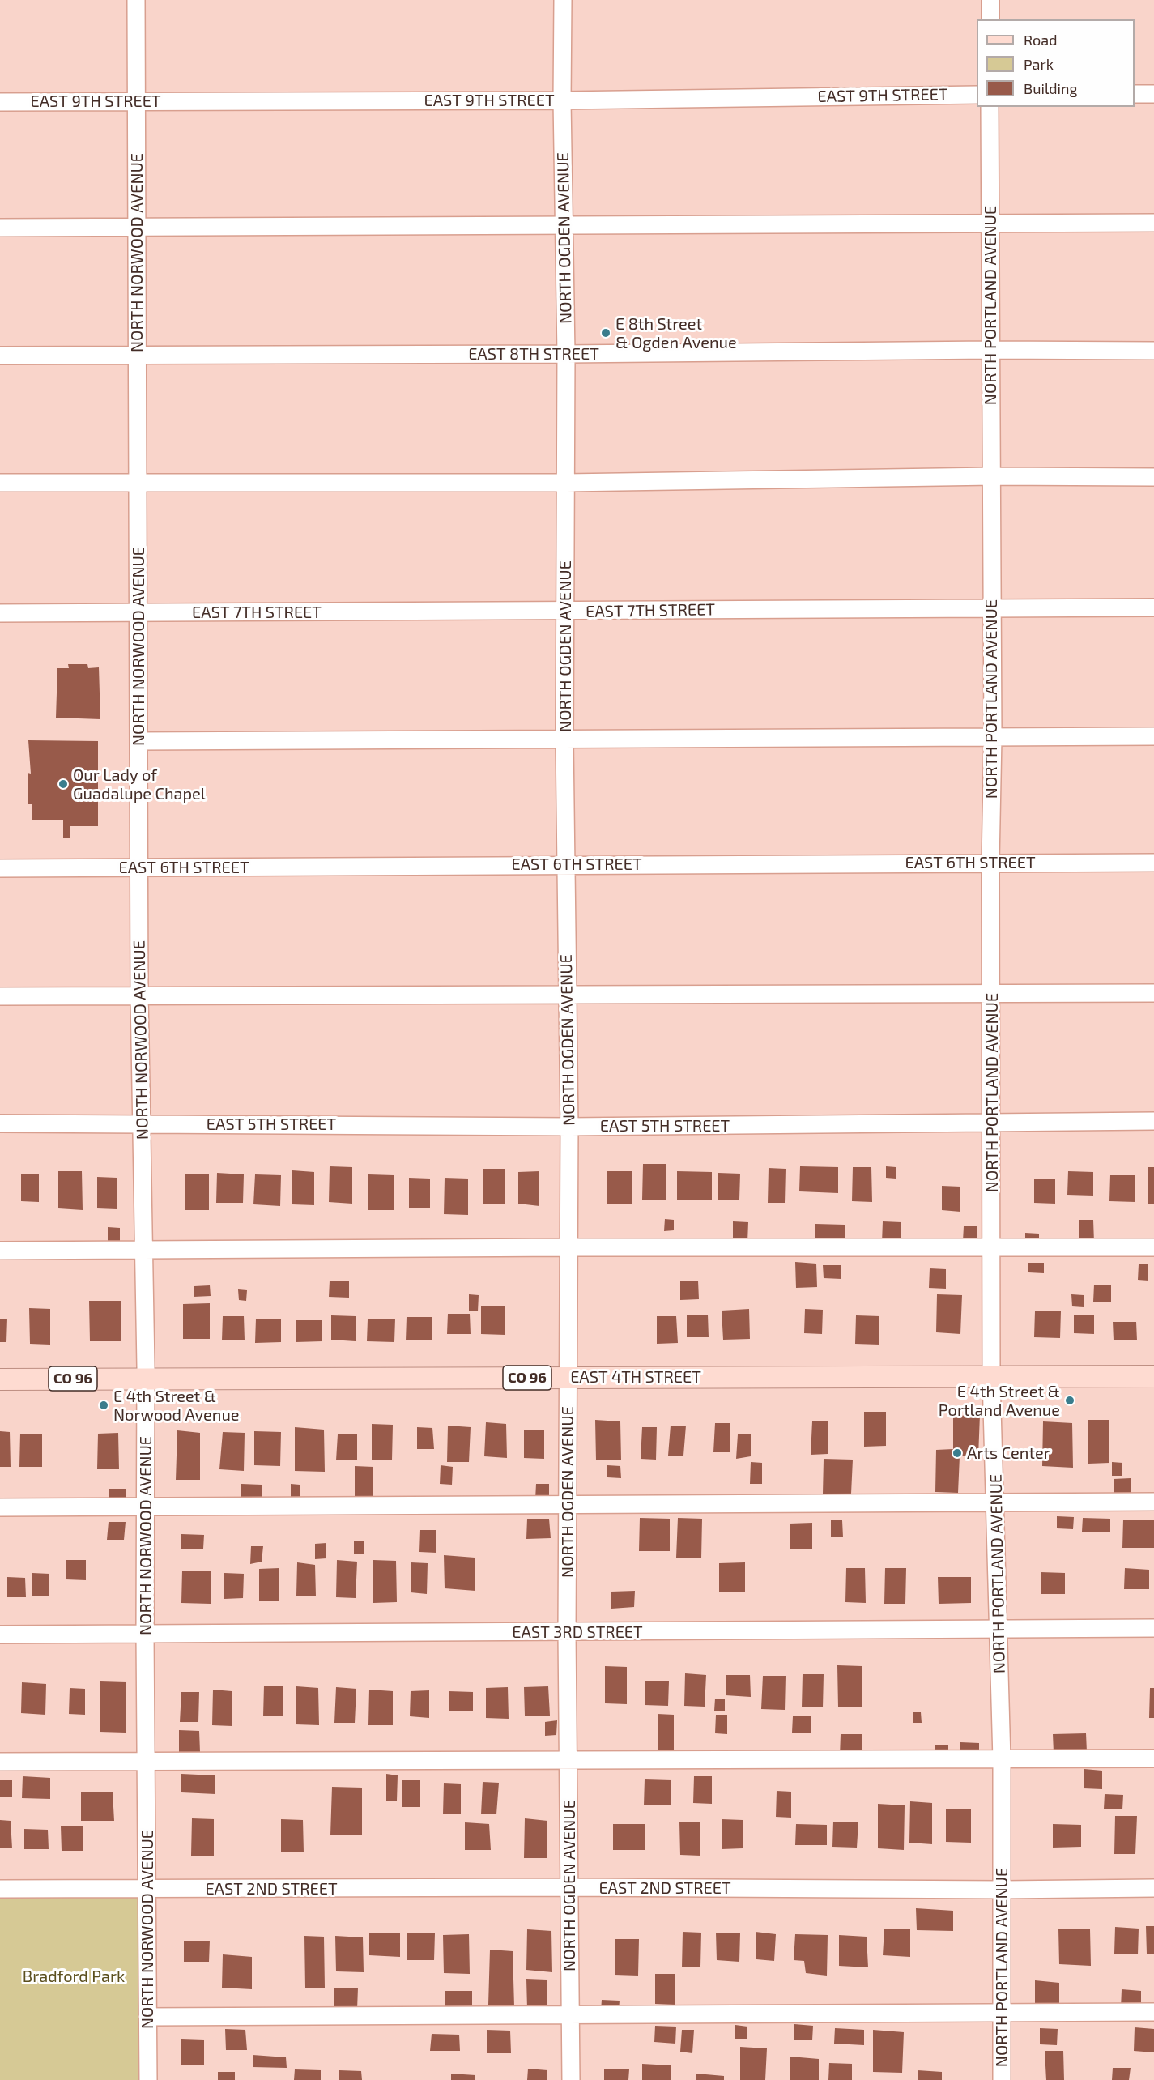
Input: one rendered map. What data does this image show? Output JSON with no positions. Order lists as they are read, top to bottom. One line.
{"streets":{"main road":["EAST 4TH STREET","CO 96"],"street":["EAST 9TH STREET","NORTH OGDEN AVENUE","NORTH NORWOOD AVENUE","NORTH PORTLAND AVENUE","EAST 8TH STREET","EAST 7TH STREET","EAST 6TH STREET","EAST 5TH STREET","EAST 3RD STREET","EAST 2ND STREET"]},"crossings":[["EAST 9TH STREET","NORTH OGDEN AVENUE"],["EAST 9TH STREET","NORTH NORWOOD AVENUE"],["NORTH OGDEN AVENUE","EAST 8TH STREET"],["NORTH OGDEN AVENUE","EAST 7TH STREET"],["NORTH OGDEN AVENUE","EAST 6TH STREET"],["NORTH OGDEN AVENUE","EAST 5TH STREET"],["NORTH OGDEN AVENUE","EAST 4TH STREET"],["NORTH OGDEN AVENUE","EAST 3RD STREET"],["NORTH OGDEN AVENUE","EAST 2ND STREET"],["NORTH NORWOOD AVENUE","EAST 8TH STREET"],["NORTH NORWOOD AVENUE","EAST 7TH STREET"],["NORTH NORWOOD AVENUE","EAST 6TH STREET"],["NORTH NORWOOD AVENUE","EAST 5TH STREET"],["NORTH NORWOOD AVENUE","EAST 4TH STREET"],["NORTH NORWOOD AVENUE","EAST 3RD STREET"],["NORTH NORWOOD AVENUE","EAST 2ND STREET"],["NORTH PORTLAND AVENUE","EAST 8TH STREET"],["NORTH PORTLAND AVENUE","EAST 7TH STREET"],["NORTH PORTLAND AVENUE","EAST 6TH STREET"],["NORTH PORTLAND AVENUE","EAST 5TH STREET"],["NORTH PORTLAND AVENUE","EAST 4TH STREET"],["NORTH PORTLAND AVENUE","EAST 3RD STREET"],["NORTH PORTLAND AVENUE","EAST 2ND STREET"]],"parks":["Bradford Park"],"places":["E 8th Street & Ogden Avenue","Our Lady of Guadalupe Chapel","E 4th Street & Portland Avenue","E 4th Street & Norwood Avenue","Arts Center"],"legend":["Road","Park","Building"]}
